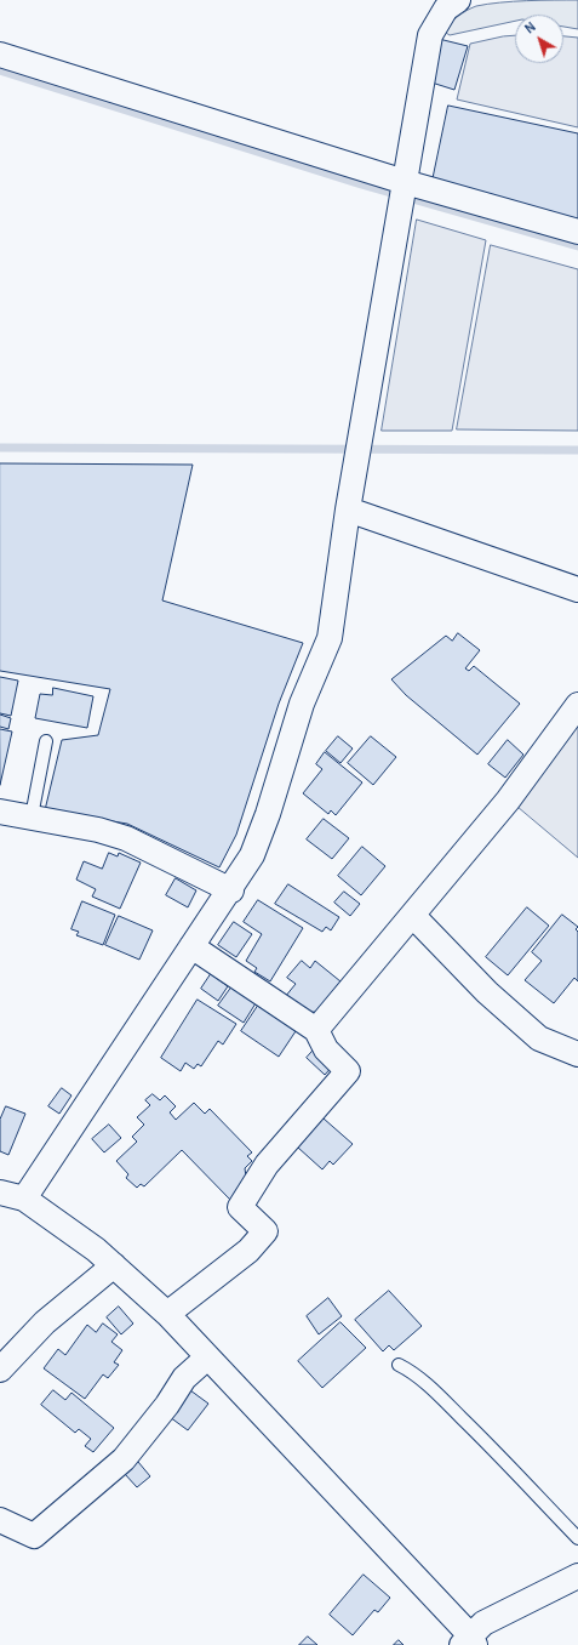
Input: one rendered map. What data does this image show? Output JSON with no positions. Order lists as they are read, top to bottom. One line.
{"north":"top left"}
